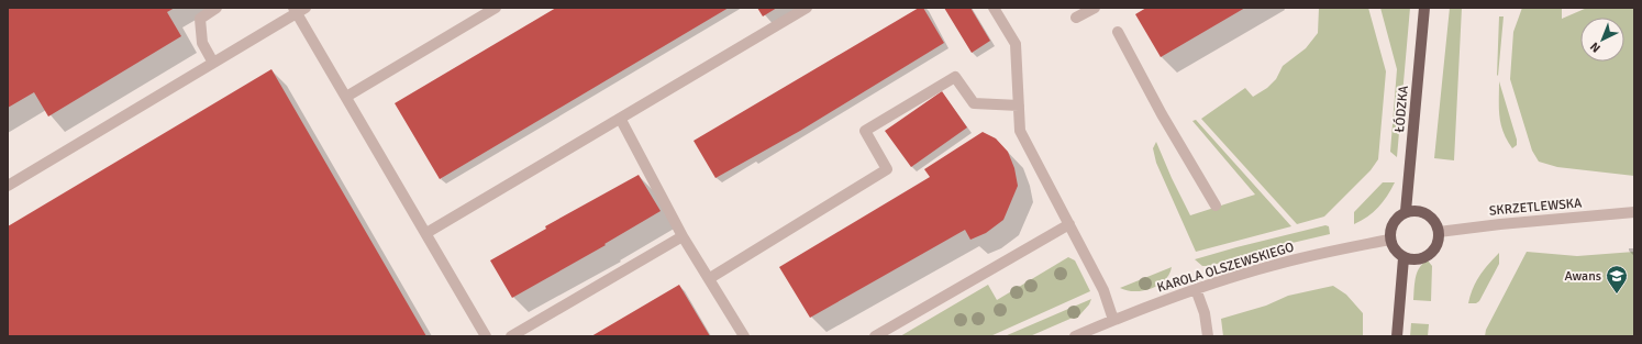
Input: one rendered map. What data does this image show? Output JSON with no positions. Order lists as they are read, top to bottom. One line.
{"streets":{"main road":["ŁÓDZKA"],"street":["SKRZETLEWSKA","KAROLA OLSZEWSKIEGO"]},"crossings":[["ŁÓDZKA","SKRZETLEWSKA"],["ŁÓDZKA","KAROLA OLSZEWSKIEGO"],["SKRZETLEWSKA","KAROLA OLSZEWSKIEGO"]],"places":{"school or university":["Awans"]},"north":"bottom left"}
